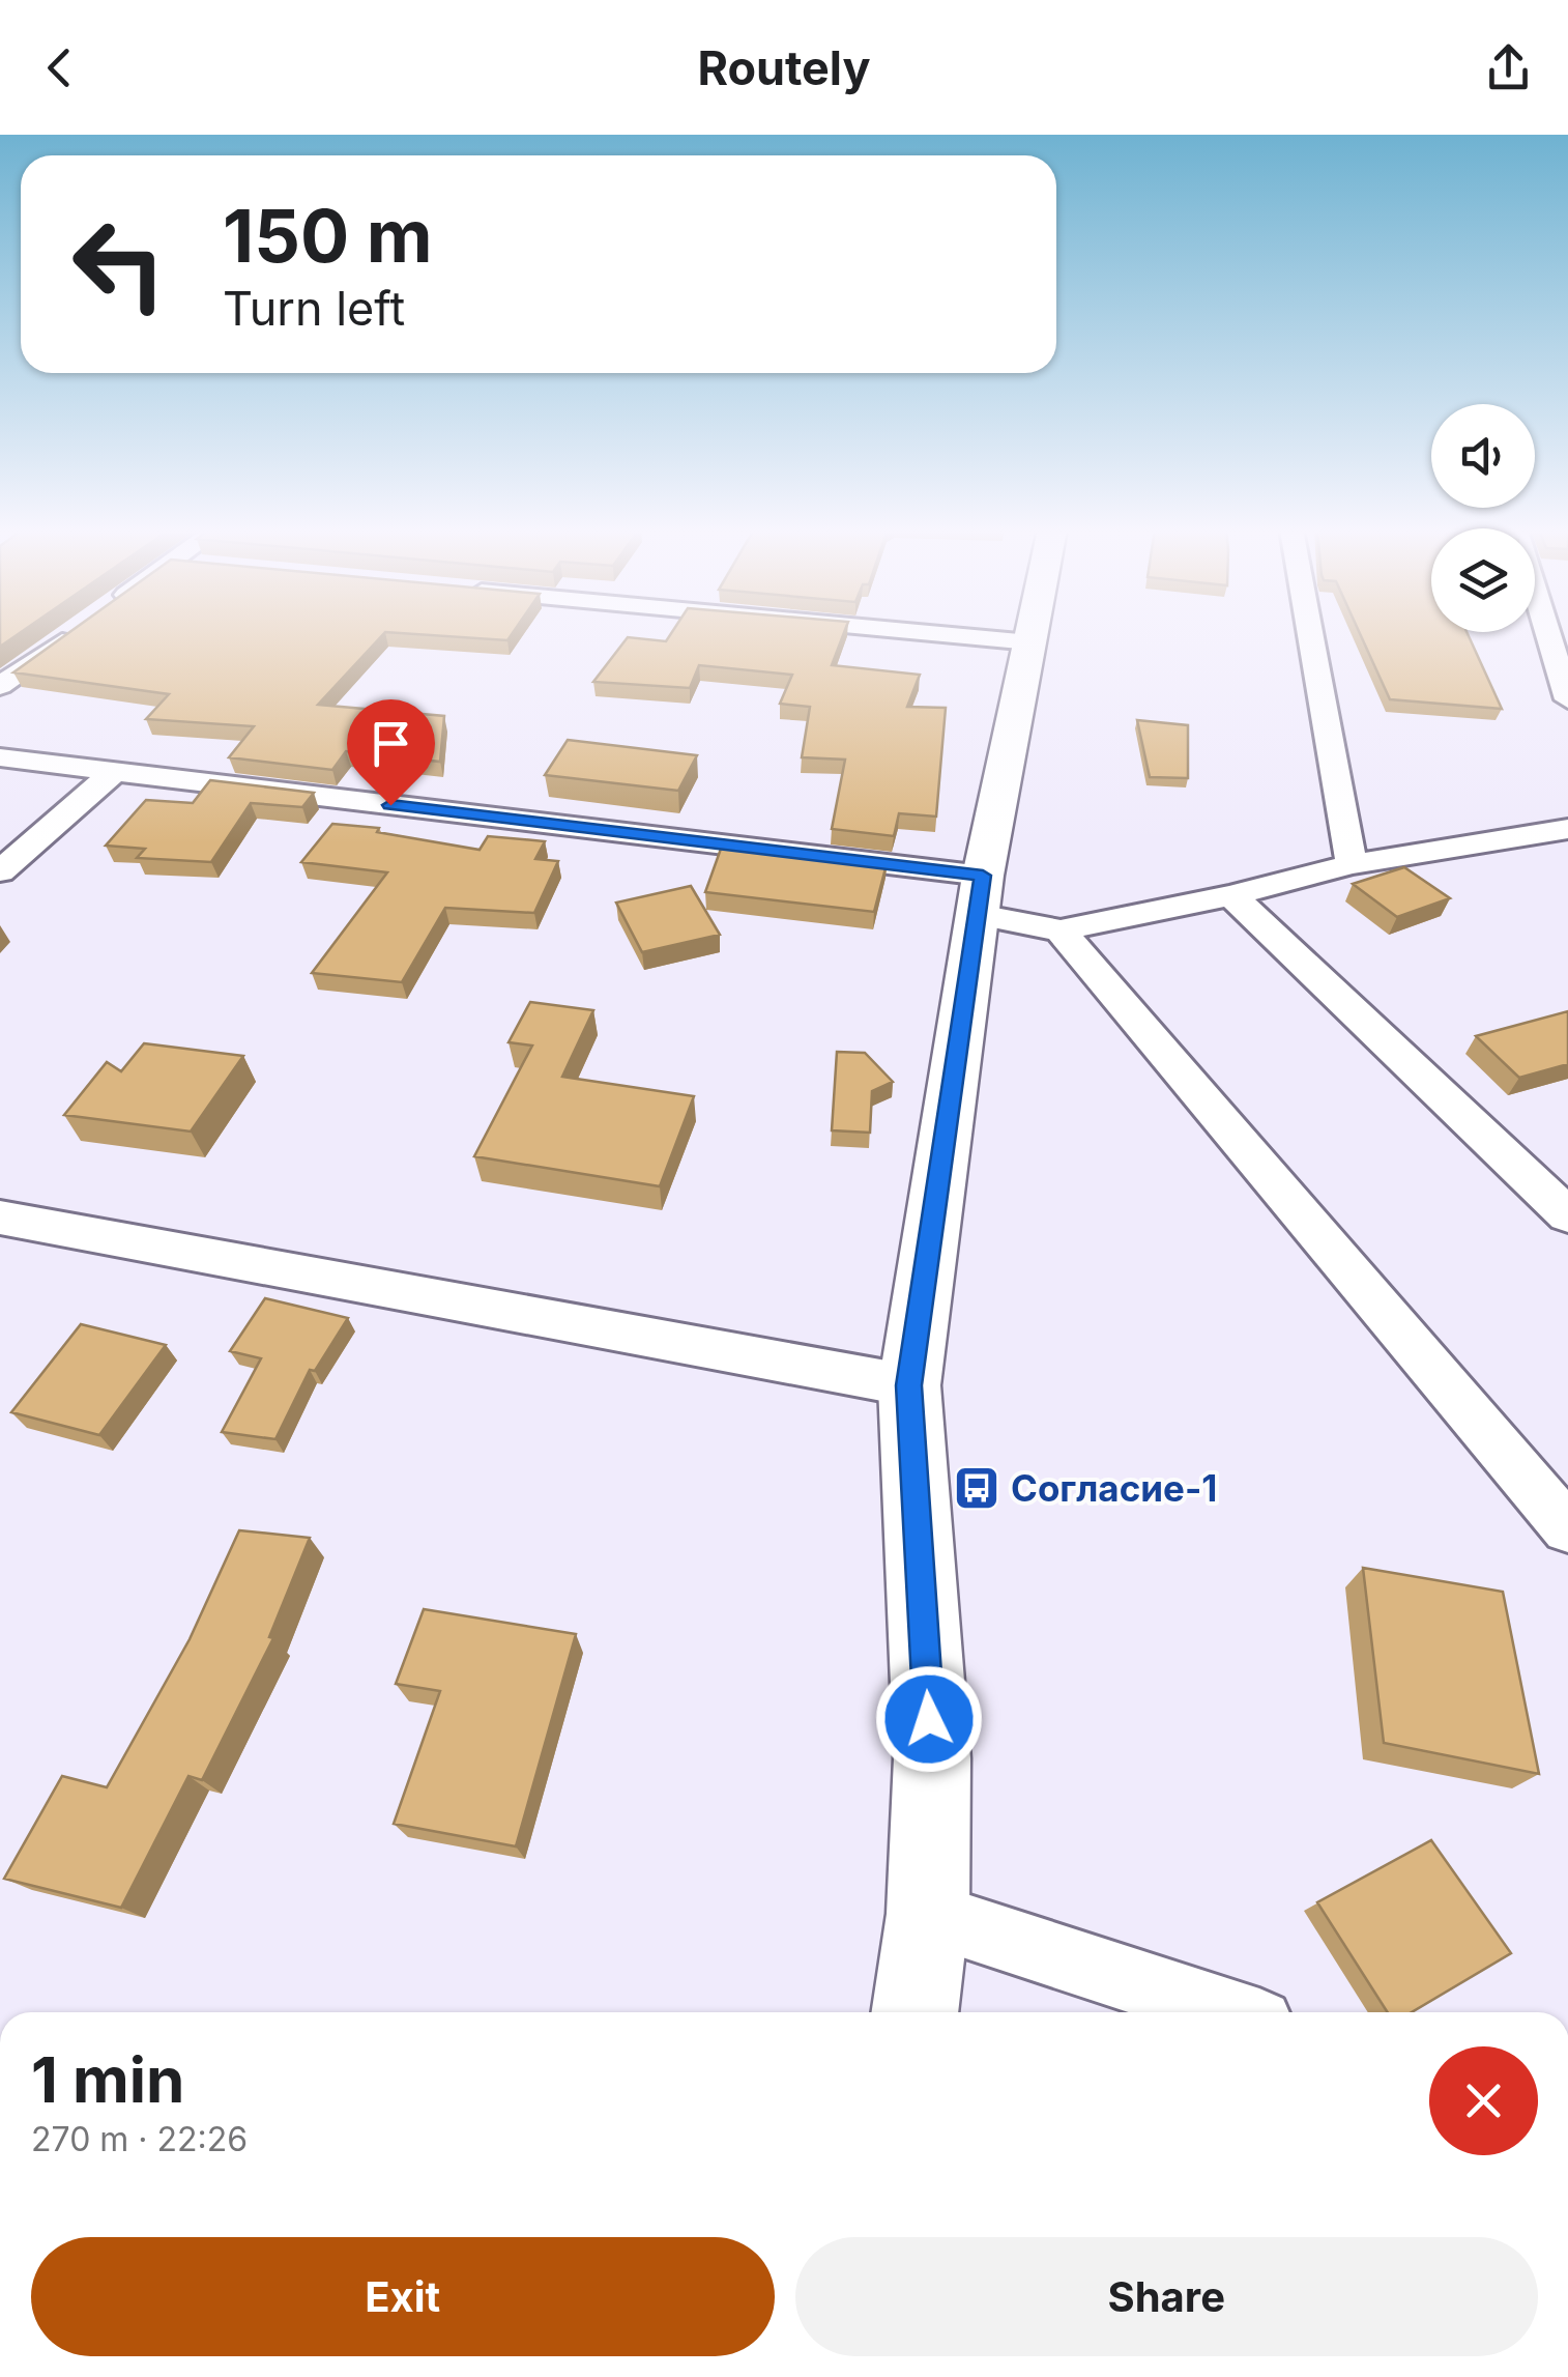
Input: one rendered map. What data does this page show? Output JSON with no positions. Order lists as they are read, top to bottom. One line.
{"places":{"bus stop":["Согласие-1"]},"page":{"header":"Routely","turn":["150 m","Turn left"],"heading":["1 min","270 m · 22:26"],"buttons":["Exit","Share"]}}
